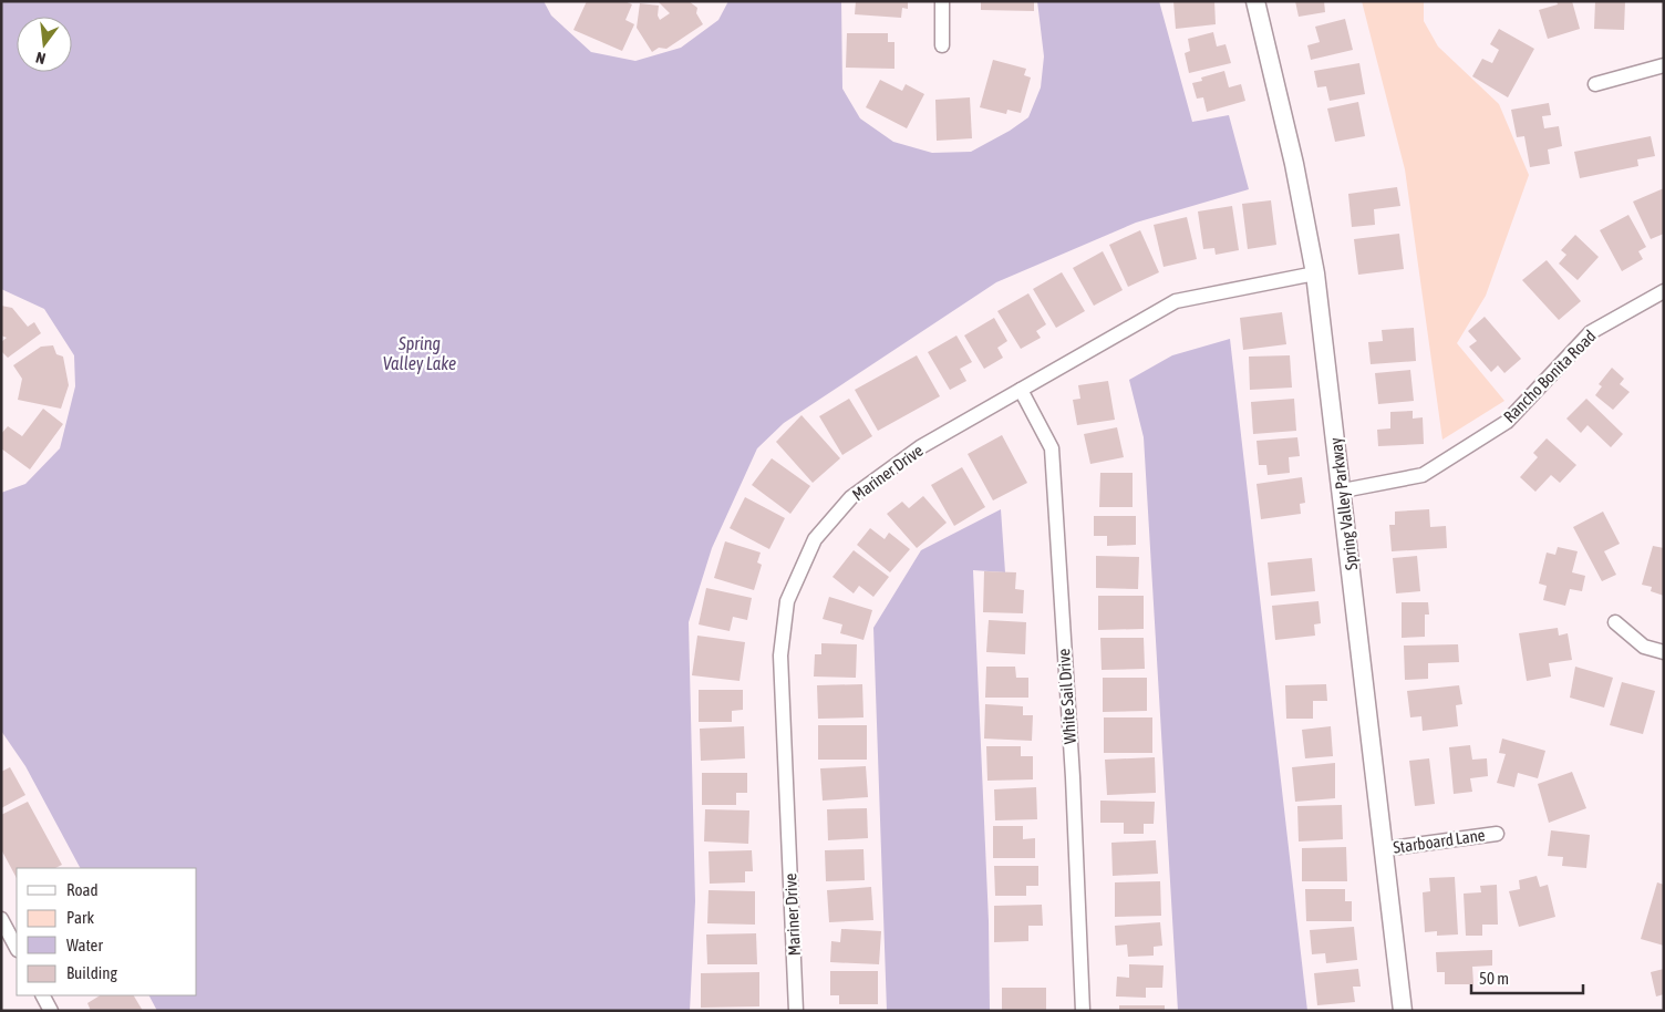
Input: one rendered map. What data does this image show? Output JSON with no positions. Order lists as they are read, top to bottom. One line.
{"streets":{"street":["Rancho Bonita Road","Mariner Drive","Spring Valley Parkway","White Sail Drive","Starboard Lane"]},"crossings":[["Rancho Bonita Road","Spring Valley Parkway"],["Mariner Drive","Spring Valley Parkway"],["Mariner Drive","White Sail Drive"],["Spring Valley Parkway","Starboard Lane"]],"water":["Spring Valley Lake"],"legend":["Road","Park","Water","Building"],"scale_bar":"50 m","north":"bottom"}
